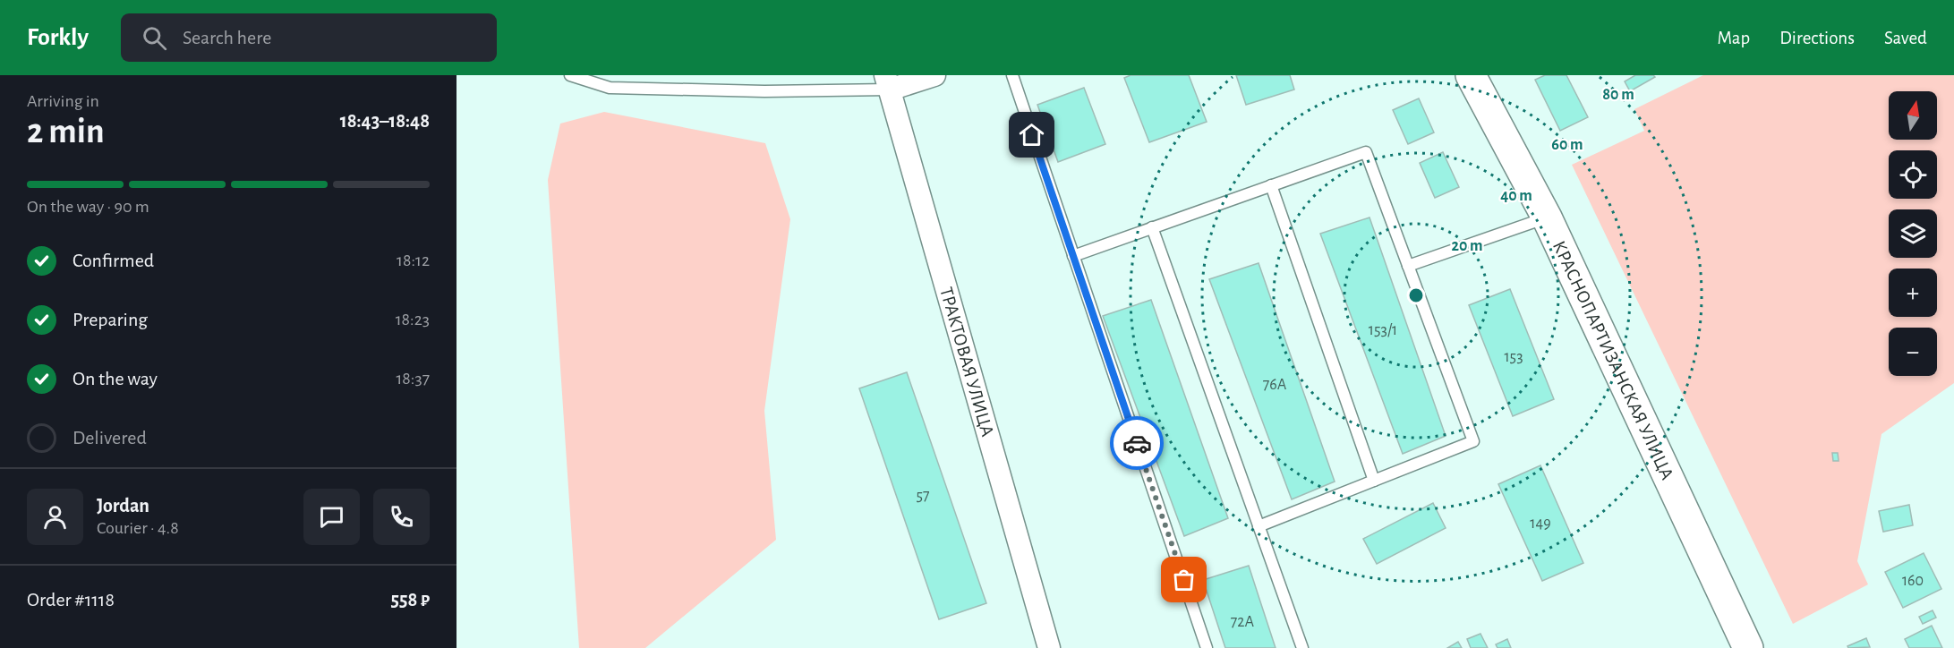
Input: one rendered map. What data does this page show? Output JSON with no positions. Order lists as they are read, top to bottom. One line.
{"streets":{"street":["КРАСНОПАРТИЗАНСКАЯ УЛИЦА","ТРАКТОВАЯ УЛИЦА"]},"house_numbers":["153/1","153","76А","57","149","160","72А"],"north":"top","page":{"header":"Forkly","search":"Search here","nav":["Map","Directions","Saved"],"heading":["2 min","Arriving in","18:43–18:48"],"panel":["Jordan","Courier · 4.8","Order #1118","558 ₽"],"map_buttons":["+","−"],"bar":"On the way · 90 m","list":[["Confirmed","18:12"],["Preparing","18:23"],["On the way","18:37"],"Delivered"]},"rings":["80 m","60 m","40 m","20 m"]}
